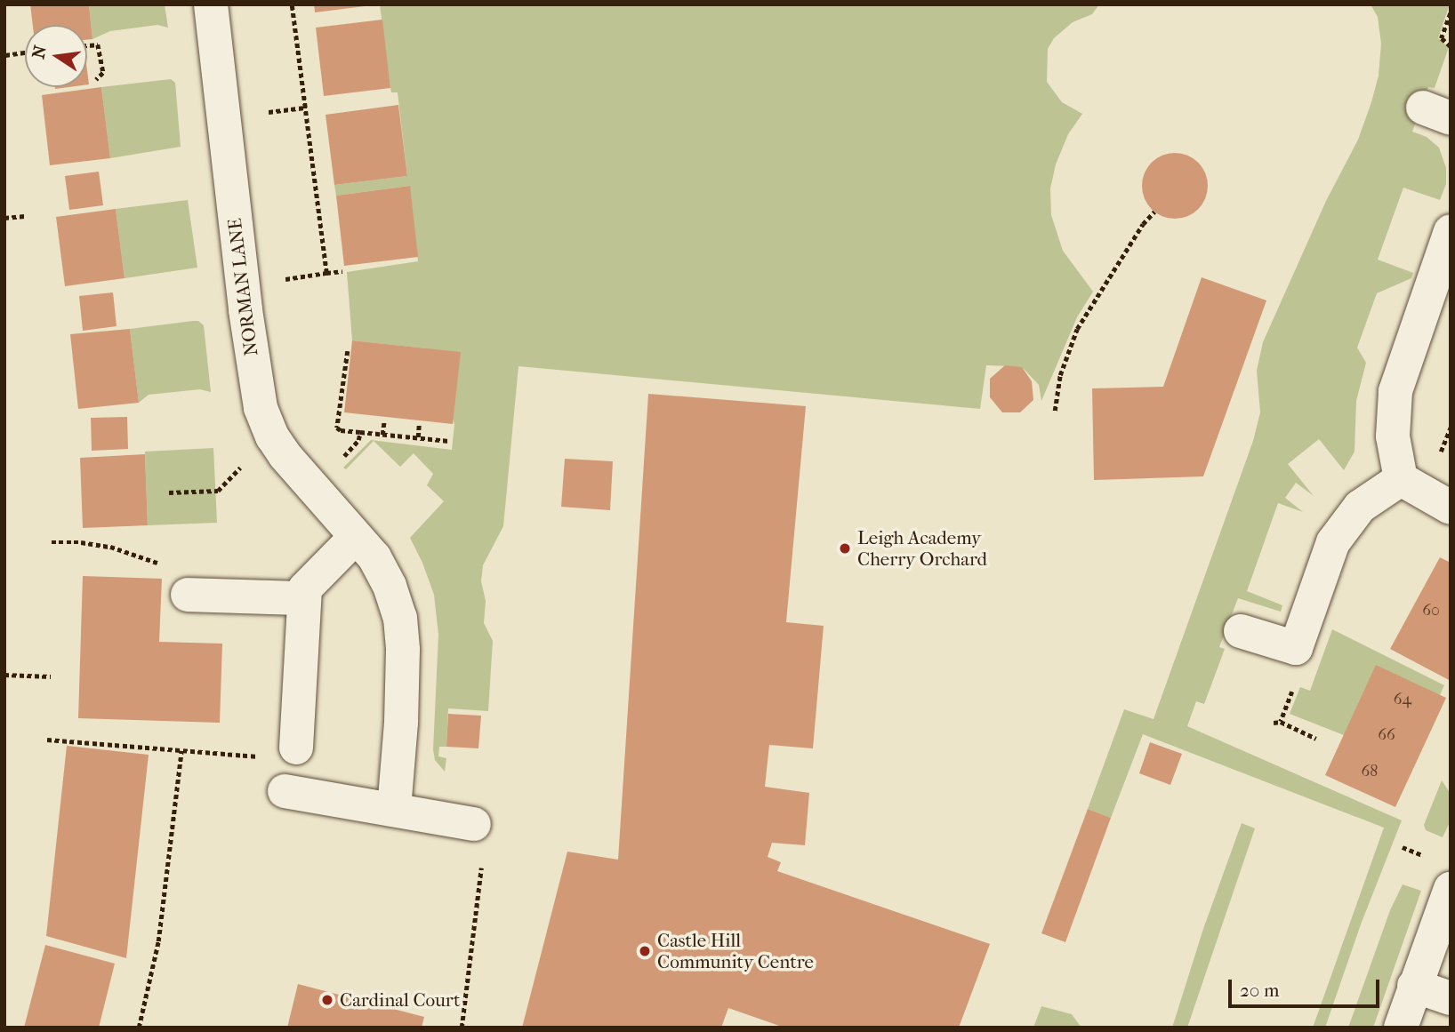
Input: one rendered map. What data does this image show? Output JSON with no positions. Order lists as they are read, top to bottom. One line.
{"streets":{"street":["NORMAN LANE"]},"places":["Leigh Academy Cherry Orchard","Castle Hill Community Centre","Cardinal Court"],"house_numbers":["60","64","66","68"],"scale_bar":"20 m","north":"left"}
